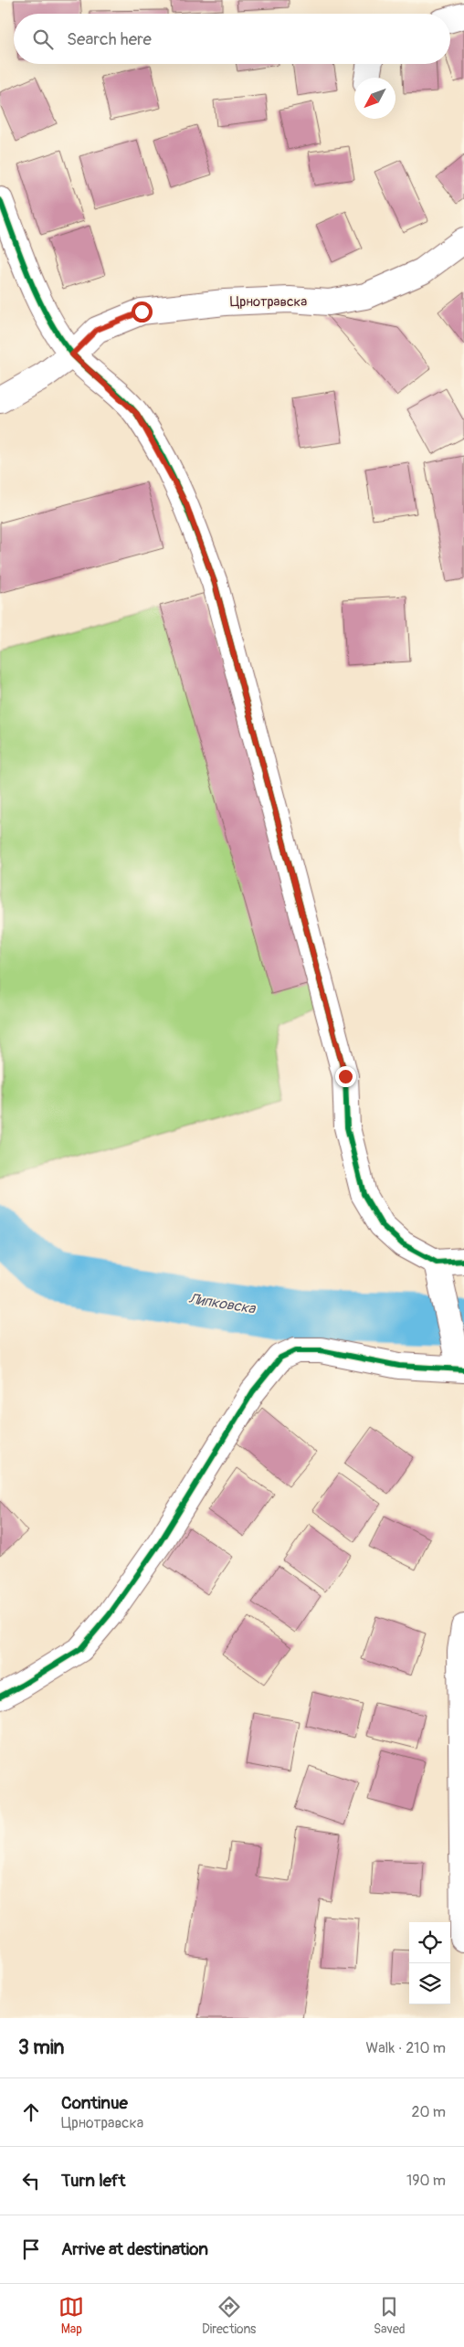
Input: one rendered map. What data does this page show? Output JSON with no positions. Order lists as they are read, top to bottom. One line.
{"streets":{"street":["Црнотравска"]},"water":["Липковска"],"north":"bottom left","page":{"search":"Search here","heading":["3 min","Walk · 210 m"],"list":[["Continue","Црнотравска","20 m"],["Turn left","190 m"],"Arrive at destination"],"nav":["Map","Directions","Saved"]}}
